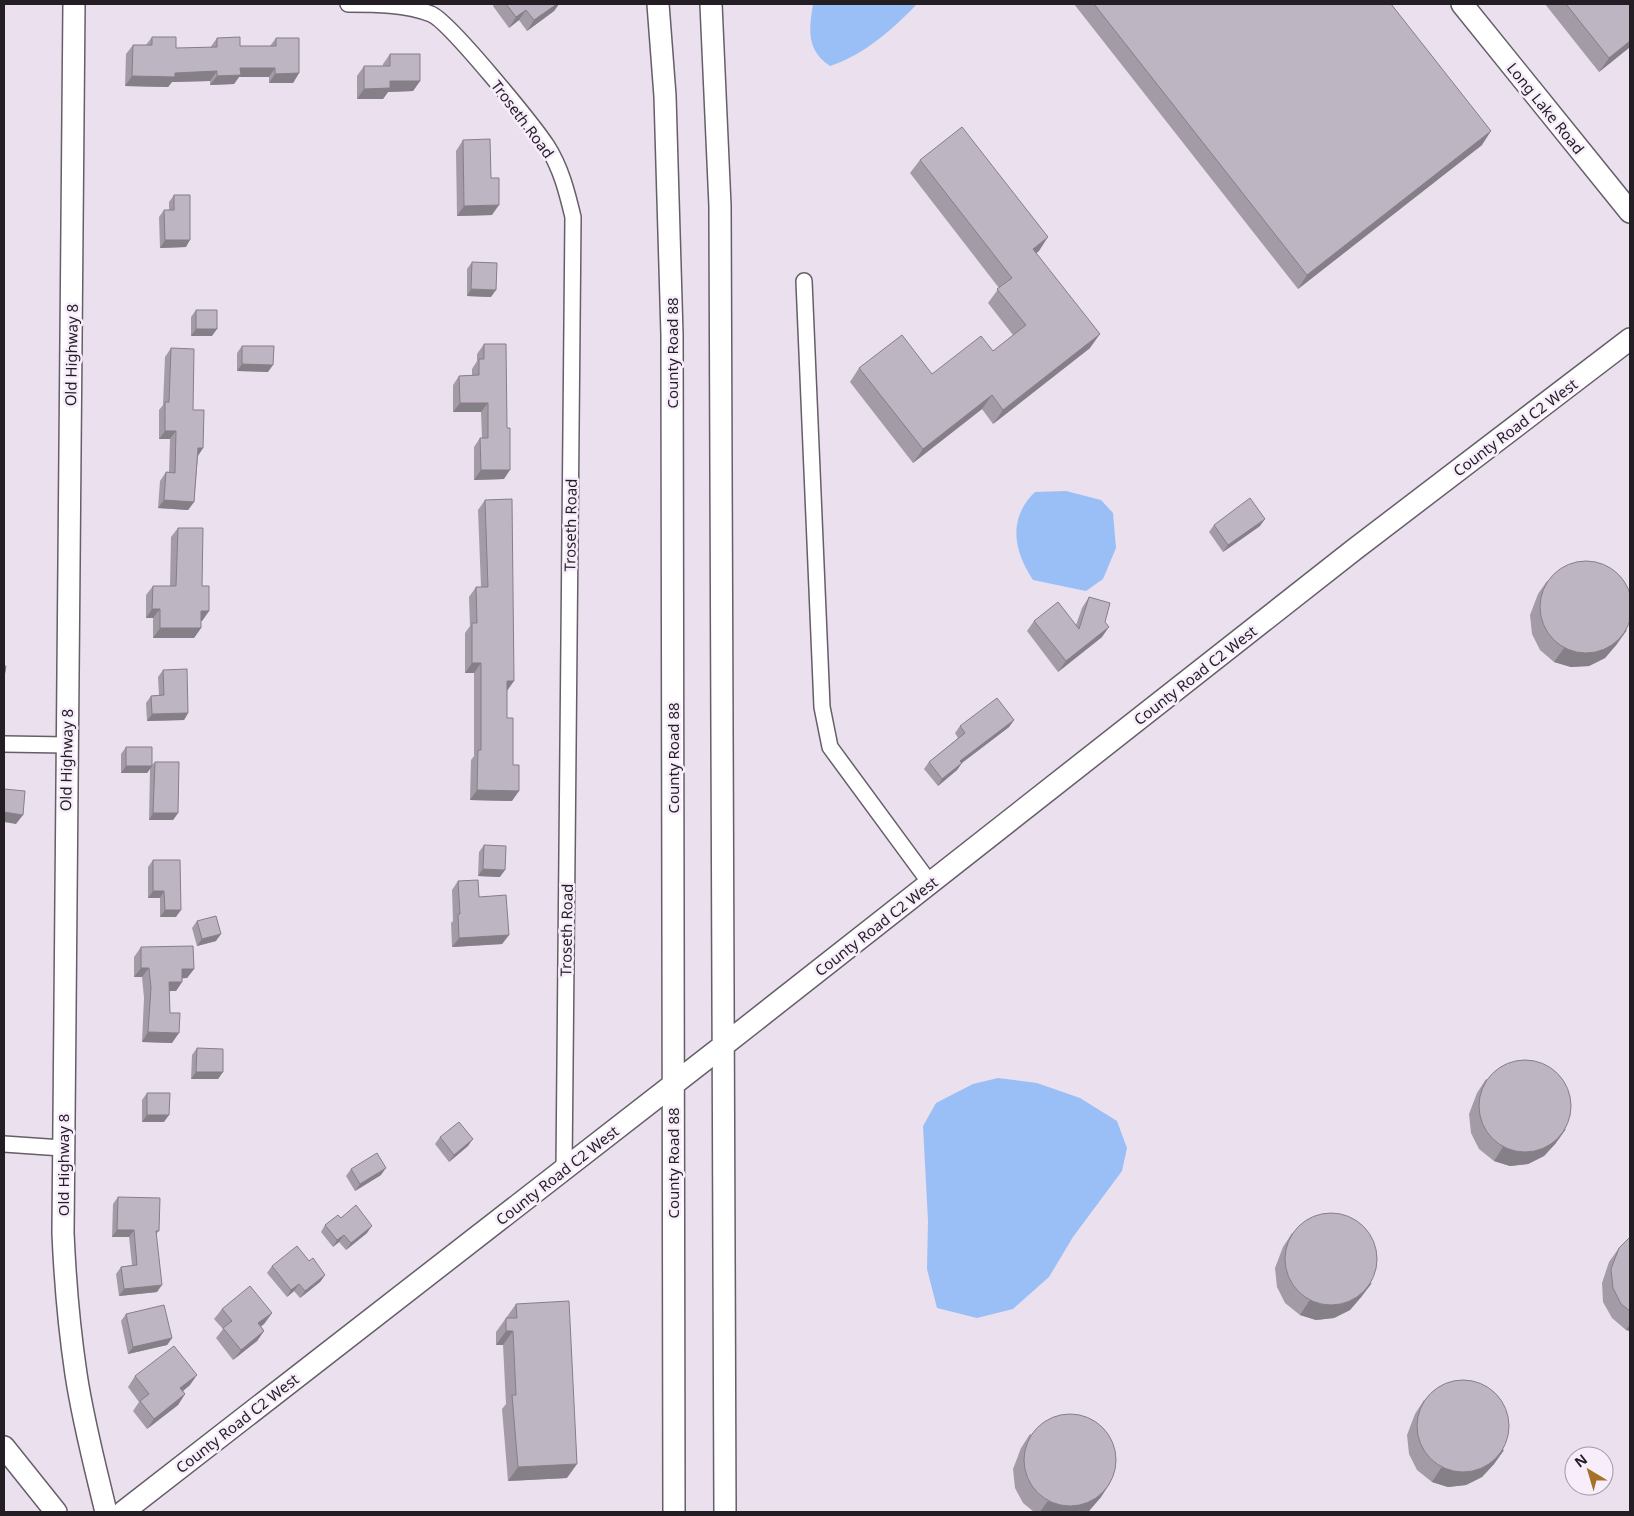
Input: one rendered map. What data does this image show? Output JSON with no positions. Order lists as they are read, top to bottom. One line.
{"streets":{"street":["Long Lake Road","Troseth Road","County Road 88","Old Highway 8","County Road C2 West"]},"crossings":[["Troseth Road","County Road C2 West"],["County Road 88","County Road C2 West"]],"north":"top left"}
